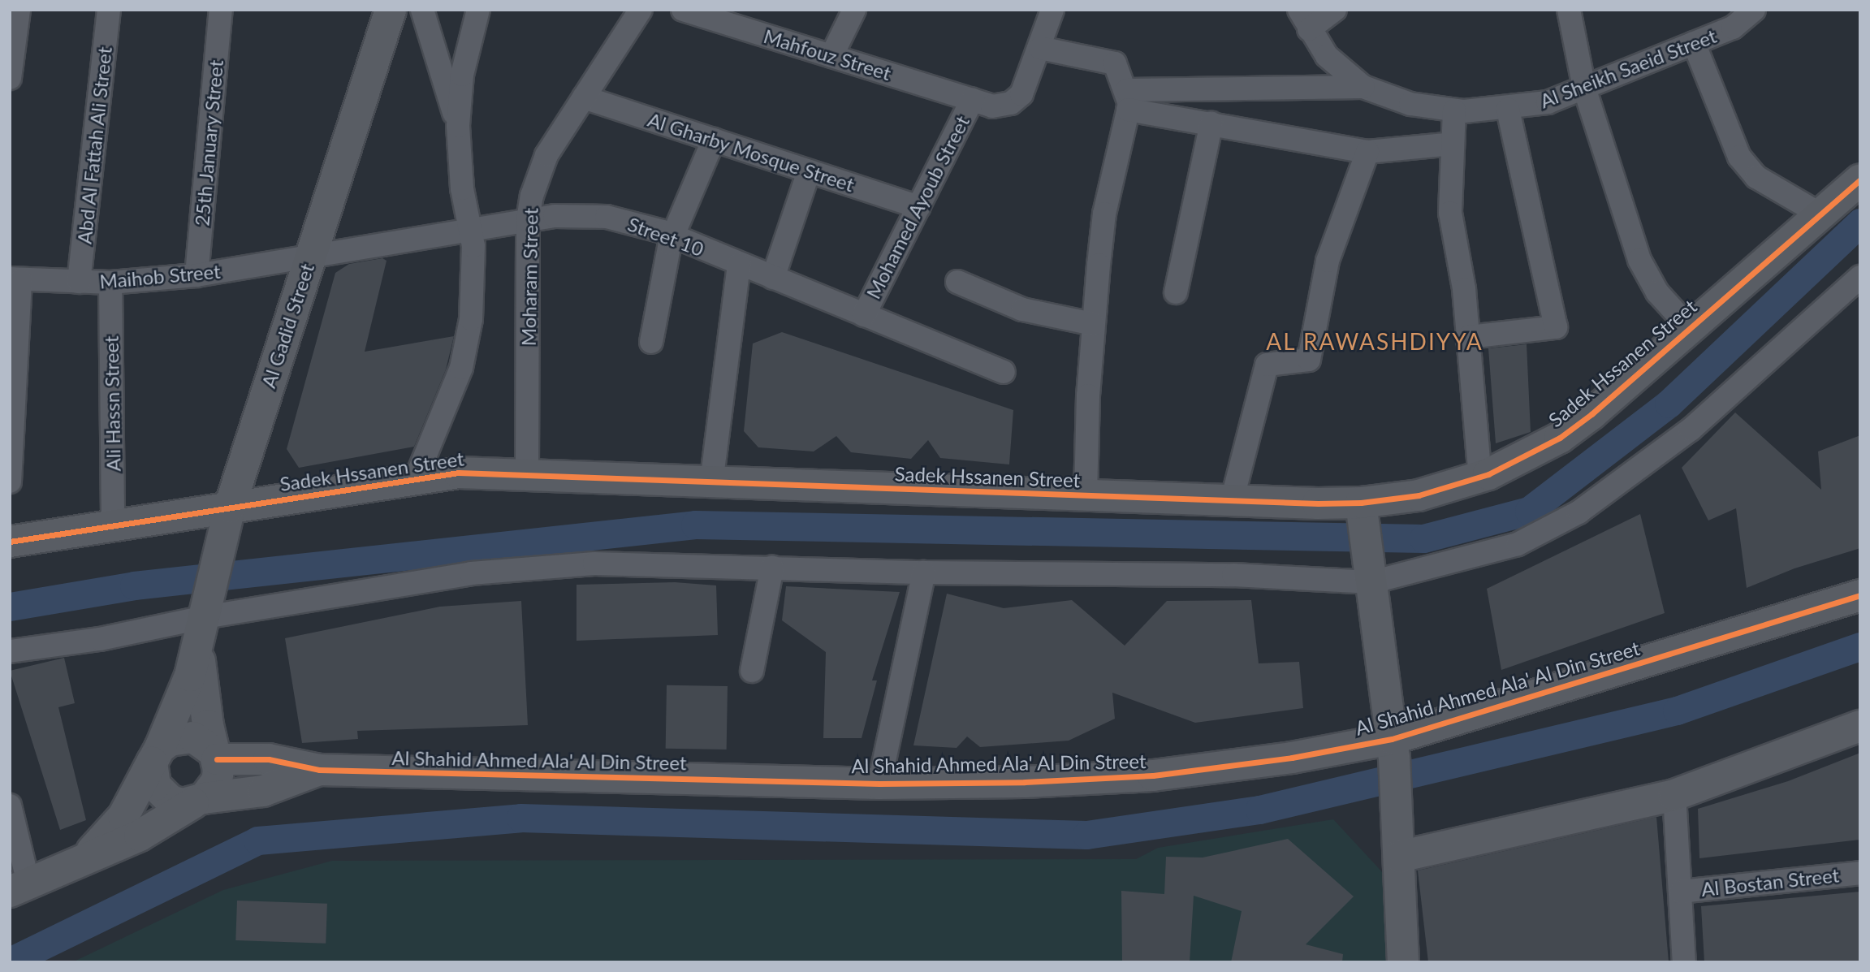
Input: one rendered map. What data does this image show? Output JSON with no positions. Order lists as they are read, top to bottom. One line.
{"streets":{"street":["Mahfouz Street","Al Sheikh Saeid Street","25th January Street","Abd Al Fattah Ali Street","Al Gharby Mosque Street","Mohamed Ayoub Street","Street 10","Maihob Street","Moharam Street","Al Gadid Street","Sadek Hssanen Street","Ali Hassn Street","Al Shahid Ahmed Ala' Al Din Street","Al Bostan Street"]},"crossings":[["Mahfouz Street","Mohamed Ayoub Street"],["25th January Street","Maihob Street"],["Abd Al Fattah Ali Street","Maihob Street"],["Al Gharby Mosque Street","Mohamed Ayoub Street"],["Al Gharby Mosque Street","Moharam Street"],["Mohamed Ayoub Street","Street 10"],["Street 10","Maihob Street"],["Street 10","Moharam Street"],["Street 10","Al Gadid Street"],["Maihob Street","Al Gadid Street"],["Maihob Street","Ali Hassn Street"],["Moharam Street","Sadek Hssanen Street"],["Al Gadid Street","Sadek Hssanen Street"],["Al Gadid Street","Al Shahid Ahmed Ala' Al Din Street"],["Sadek Hssanen Street","Ali Hassn Street"]],"districts":["AL RAWASHDIYYA"]}
